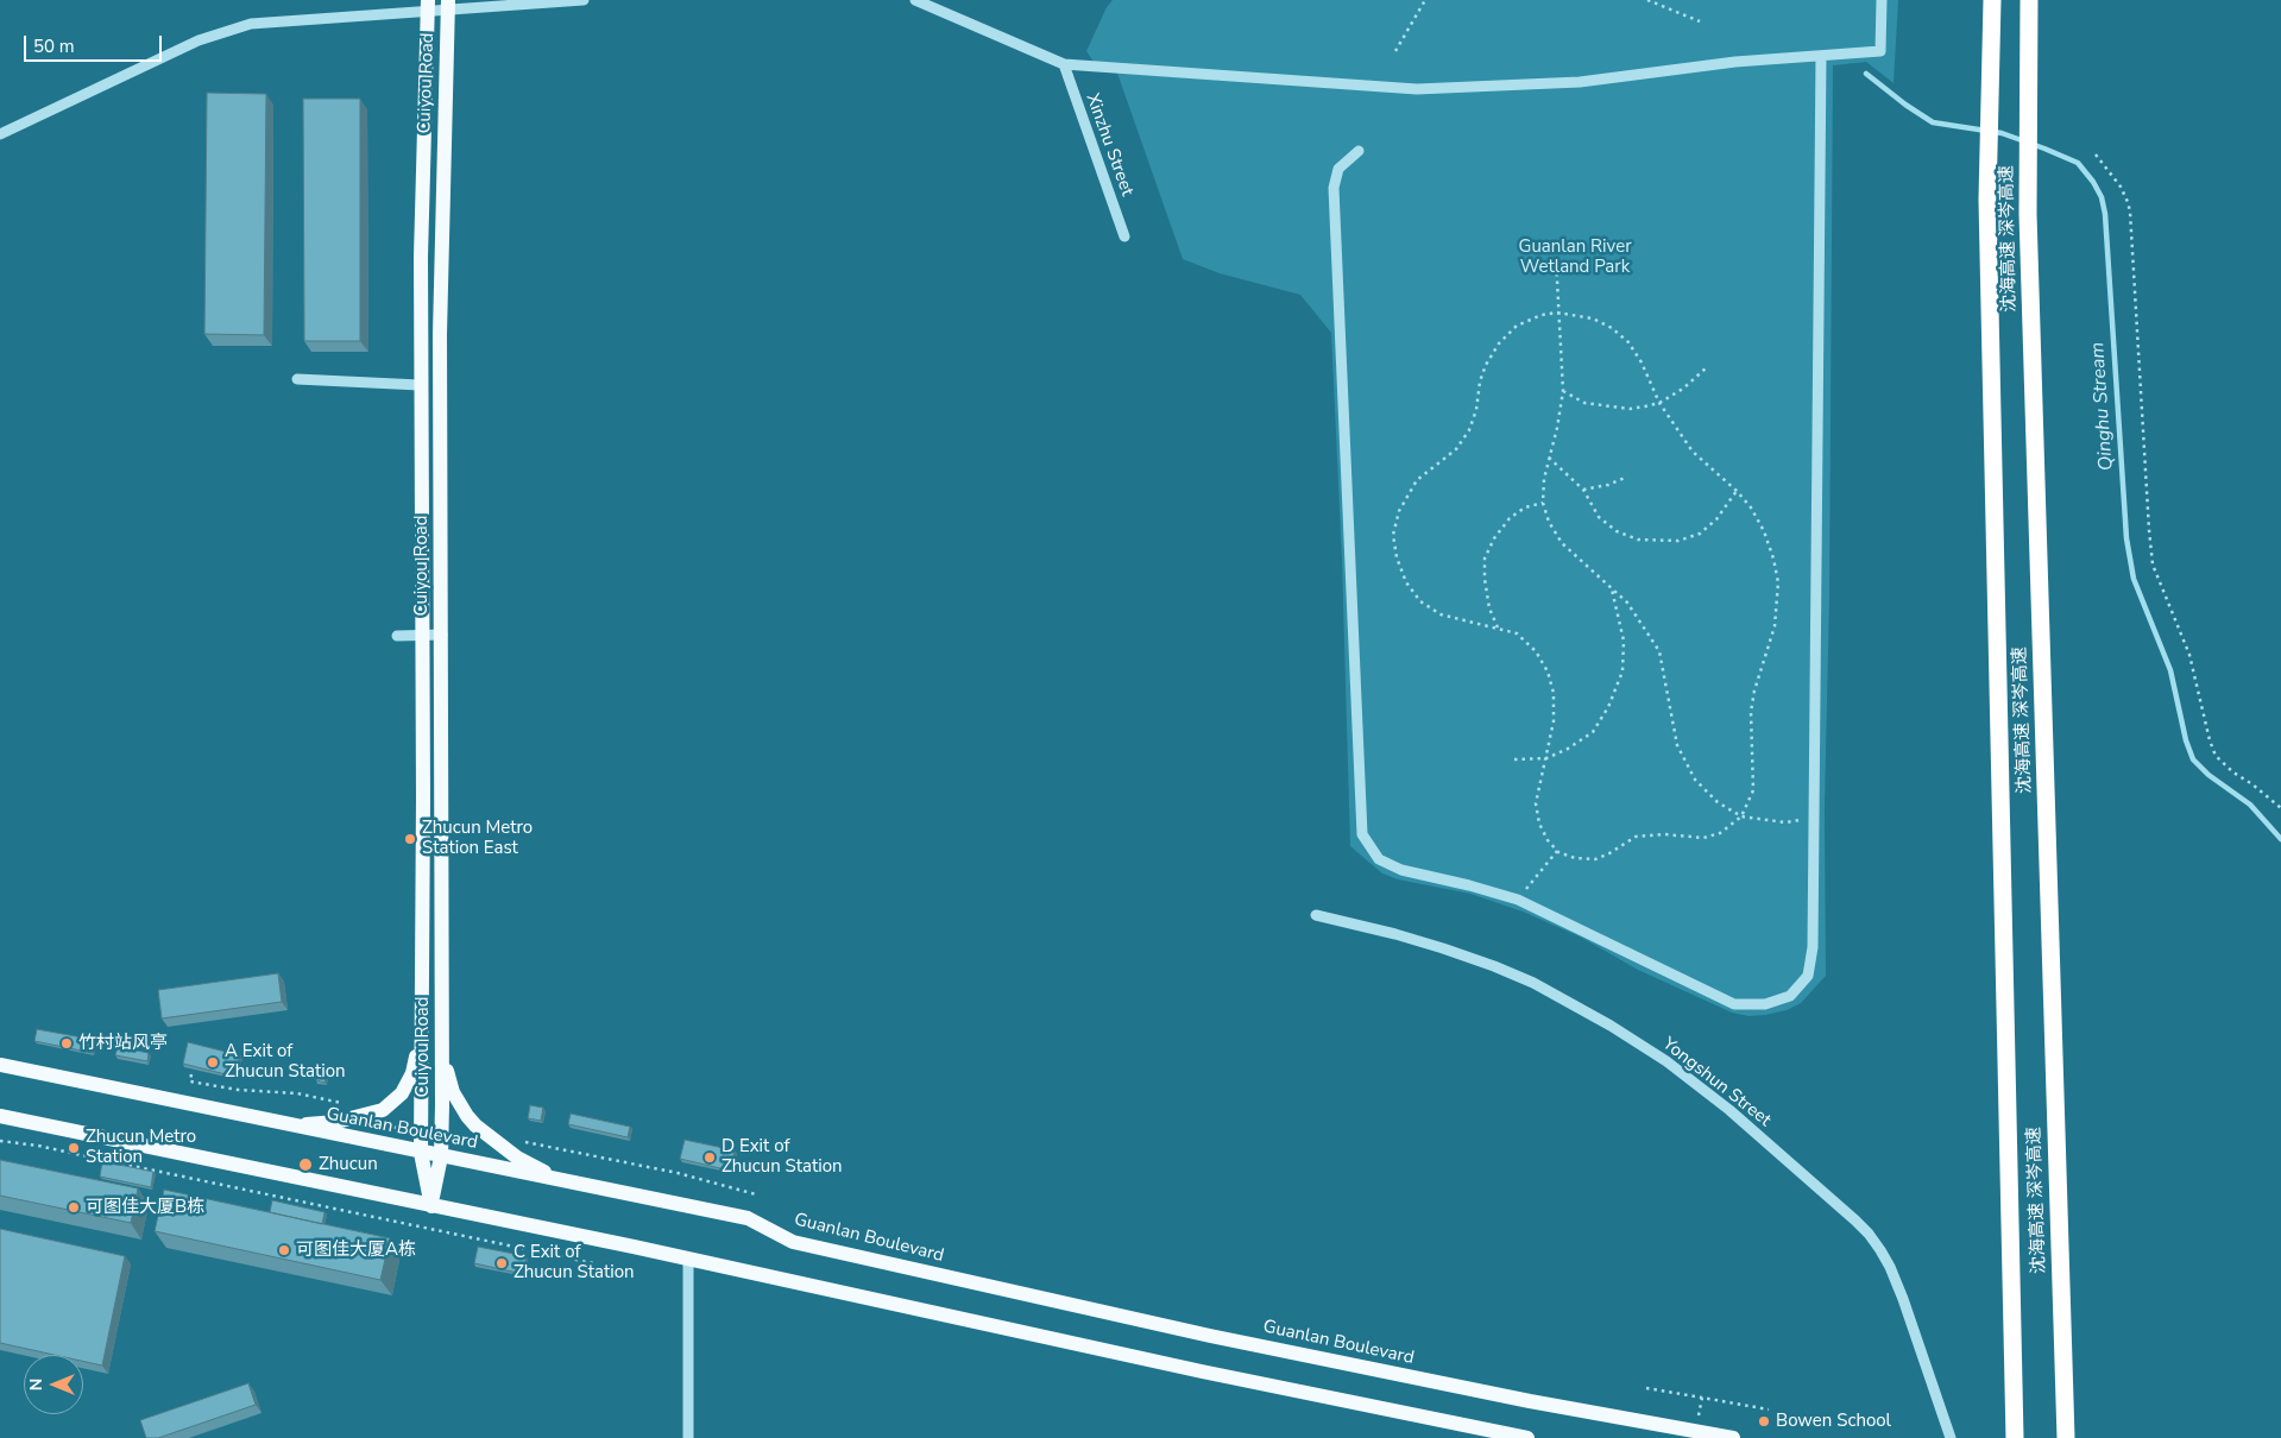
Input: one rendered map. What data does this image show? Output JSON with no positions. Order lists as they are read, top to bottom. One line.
{"streets":{"highway":["沈海高速 深岑高速"],"main road":["Cuiyou Road","Guanlan Boulevard"],"street":["Xinzhu Street","Yongshun Street"]},"crossings":[["Cuiyou Road","Guanlan Boulevard"]],"water":["Qinghu Stream"],"parks":["Guanlan River Wetland Park"],"places":["Zhucun Metro Station East","竹村站风亭","A Exit of Zhucun Station","Zhucun Metro Station","D Exit of Zhucun Station","Zhucun","可图佳大厦B栋","可图佳大厦A栋","C Exit of Zhucun Station","Bowen School"],"scale_bar":"50 m","north":"left"}
